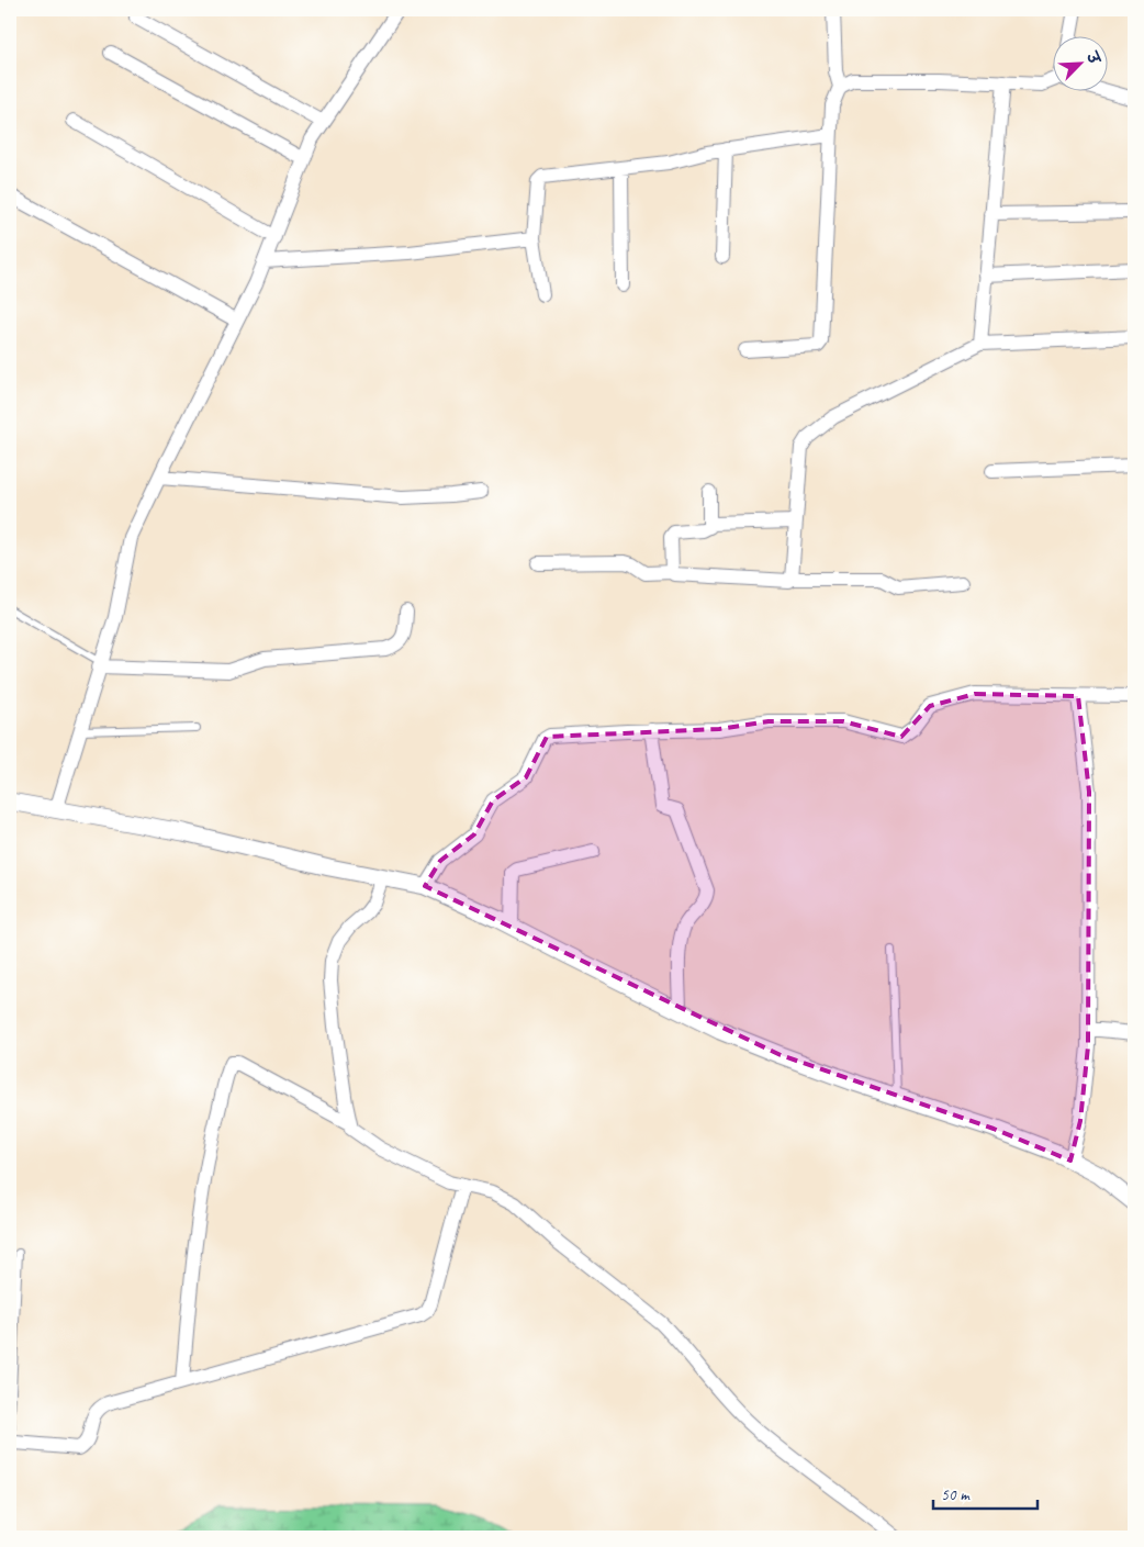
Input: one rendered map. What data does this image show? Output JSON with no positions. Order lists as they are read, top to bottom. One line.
{"scale_bar":"50 m","north":"top right"}
